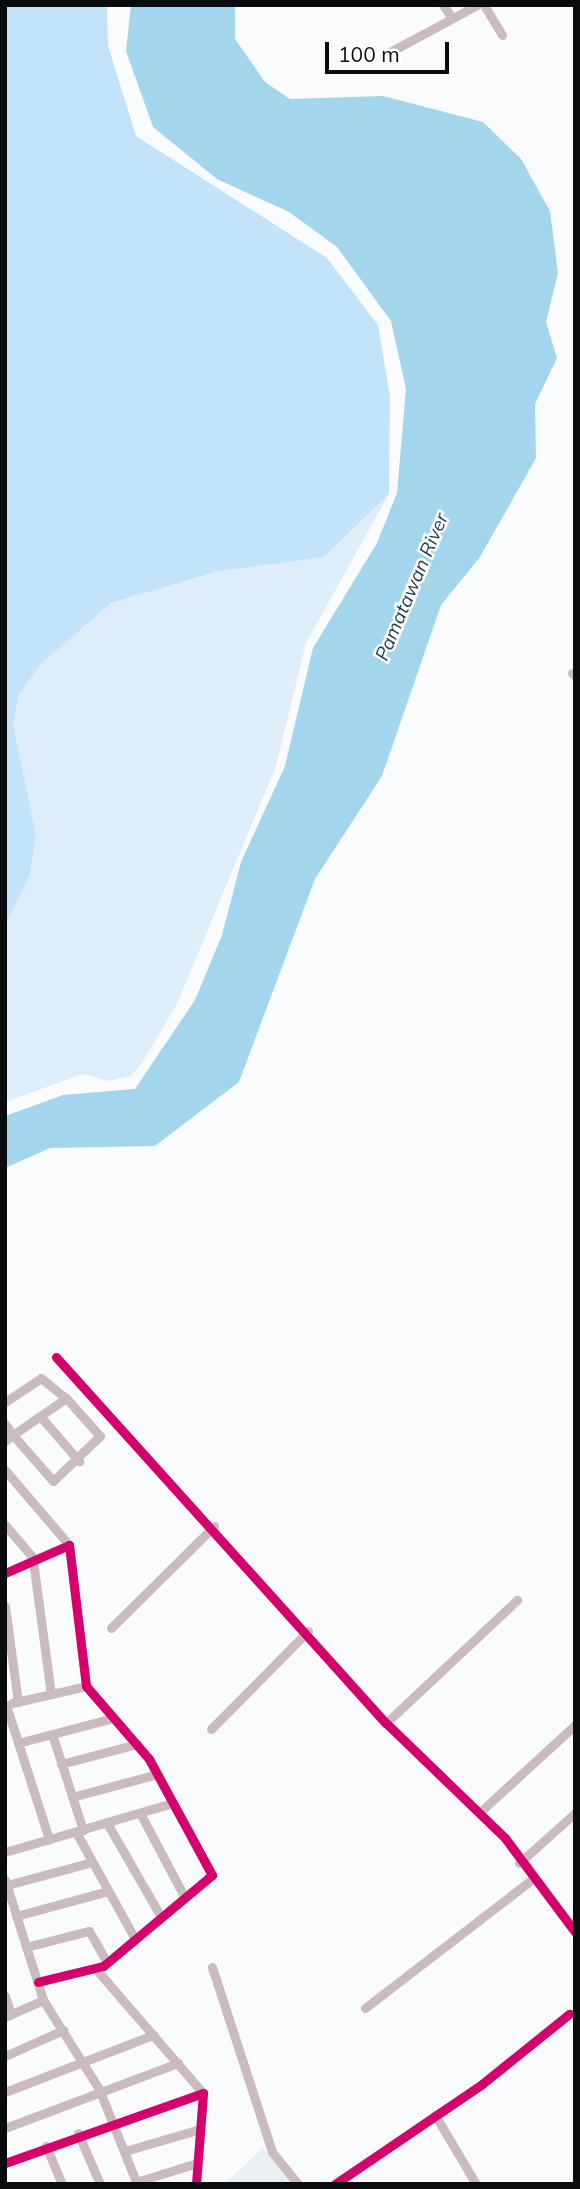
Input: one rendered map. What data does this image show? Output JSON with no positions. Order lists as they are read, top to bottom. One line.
{"water":["Pamatawan River"],"scale_bar":"100 m"}
